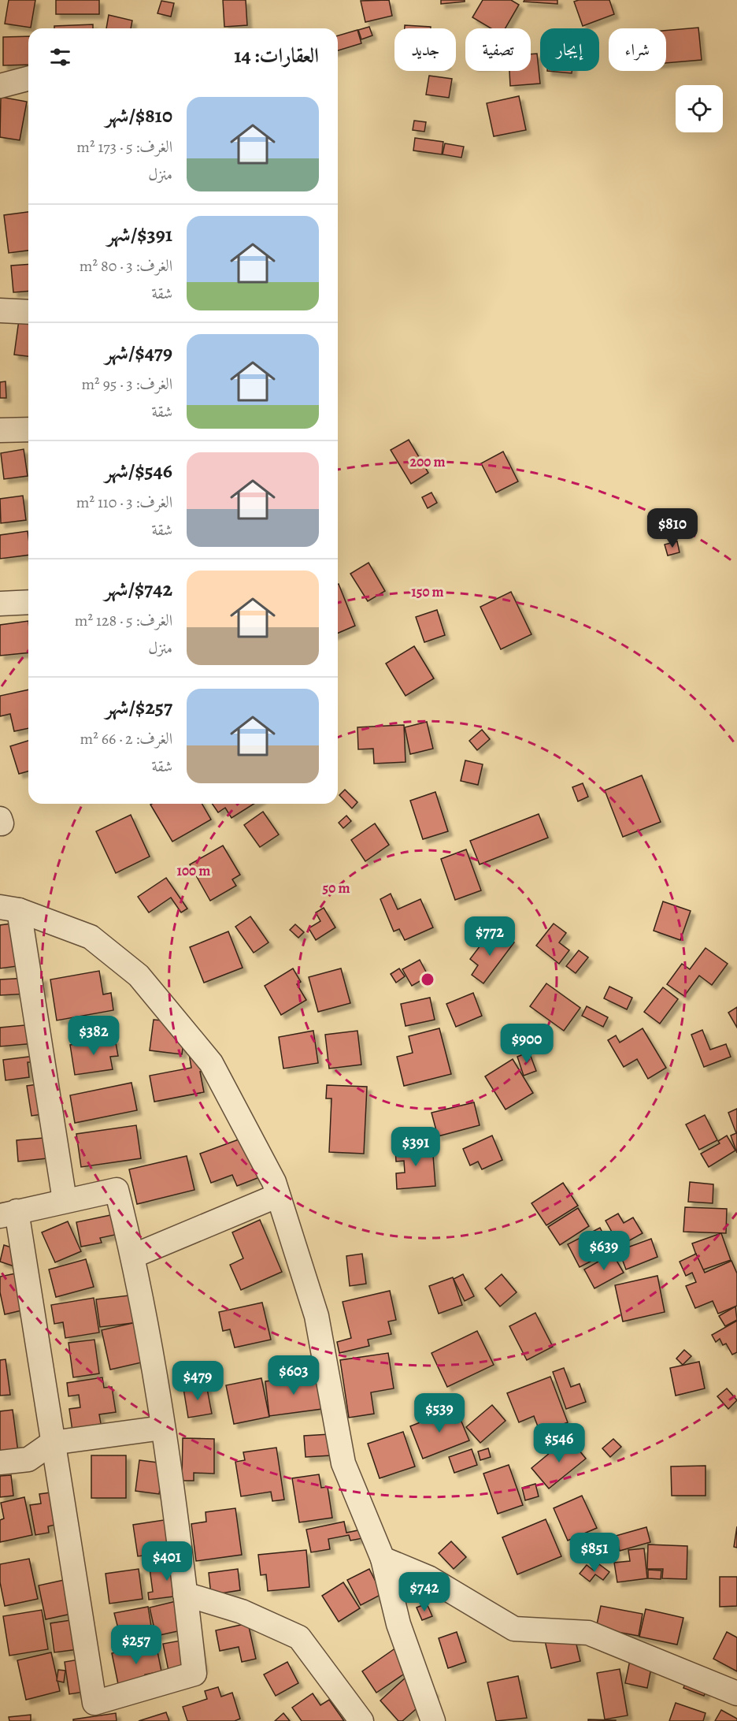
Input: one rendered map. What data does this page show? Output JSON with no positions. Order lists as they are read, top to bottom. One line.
{"page":{"chip":["شراء","إيجار","تصفية","جديد"],"heading":"العقارات: 14","list":[{"name":"$810/شهر","note":"الغرف: 5 · 173 m² · منزل"},{"name":"$391/شهر","note":"الغرف: 3 · 80 m² · شقة"},{"name":"$479/شهر","note":"الغرف: 3 · 95 m² · شقة"},{"name":"$546/شهر","note":"الغرف: 3 · 110 m² · شقة"},{"name":"$742/شهر","note":"الغرف: 5 · 128 m² · منزل"},{"name":"$257/شهر","note":"الغرف: 2 · 66 m² · شقة"}],"price":["$810","$772","$382","$900","$391","$639","$603","$479","$539","$546","$851","$401","$742","$257"]},"rings":["200 m","150 m","100 m","50 m"]}
